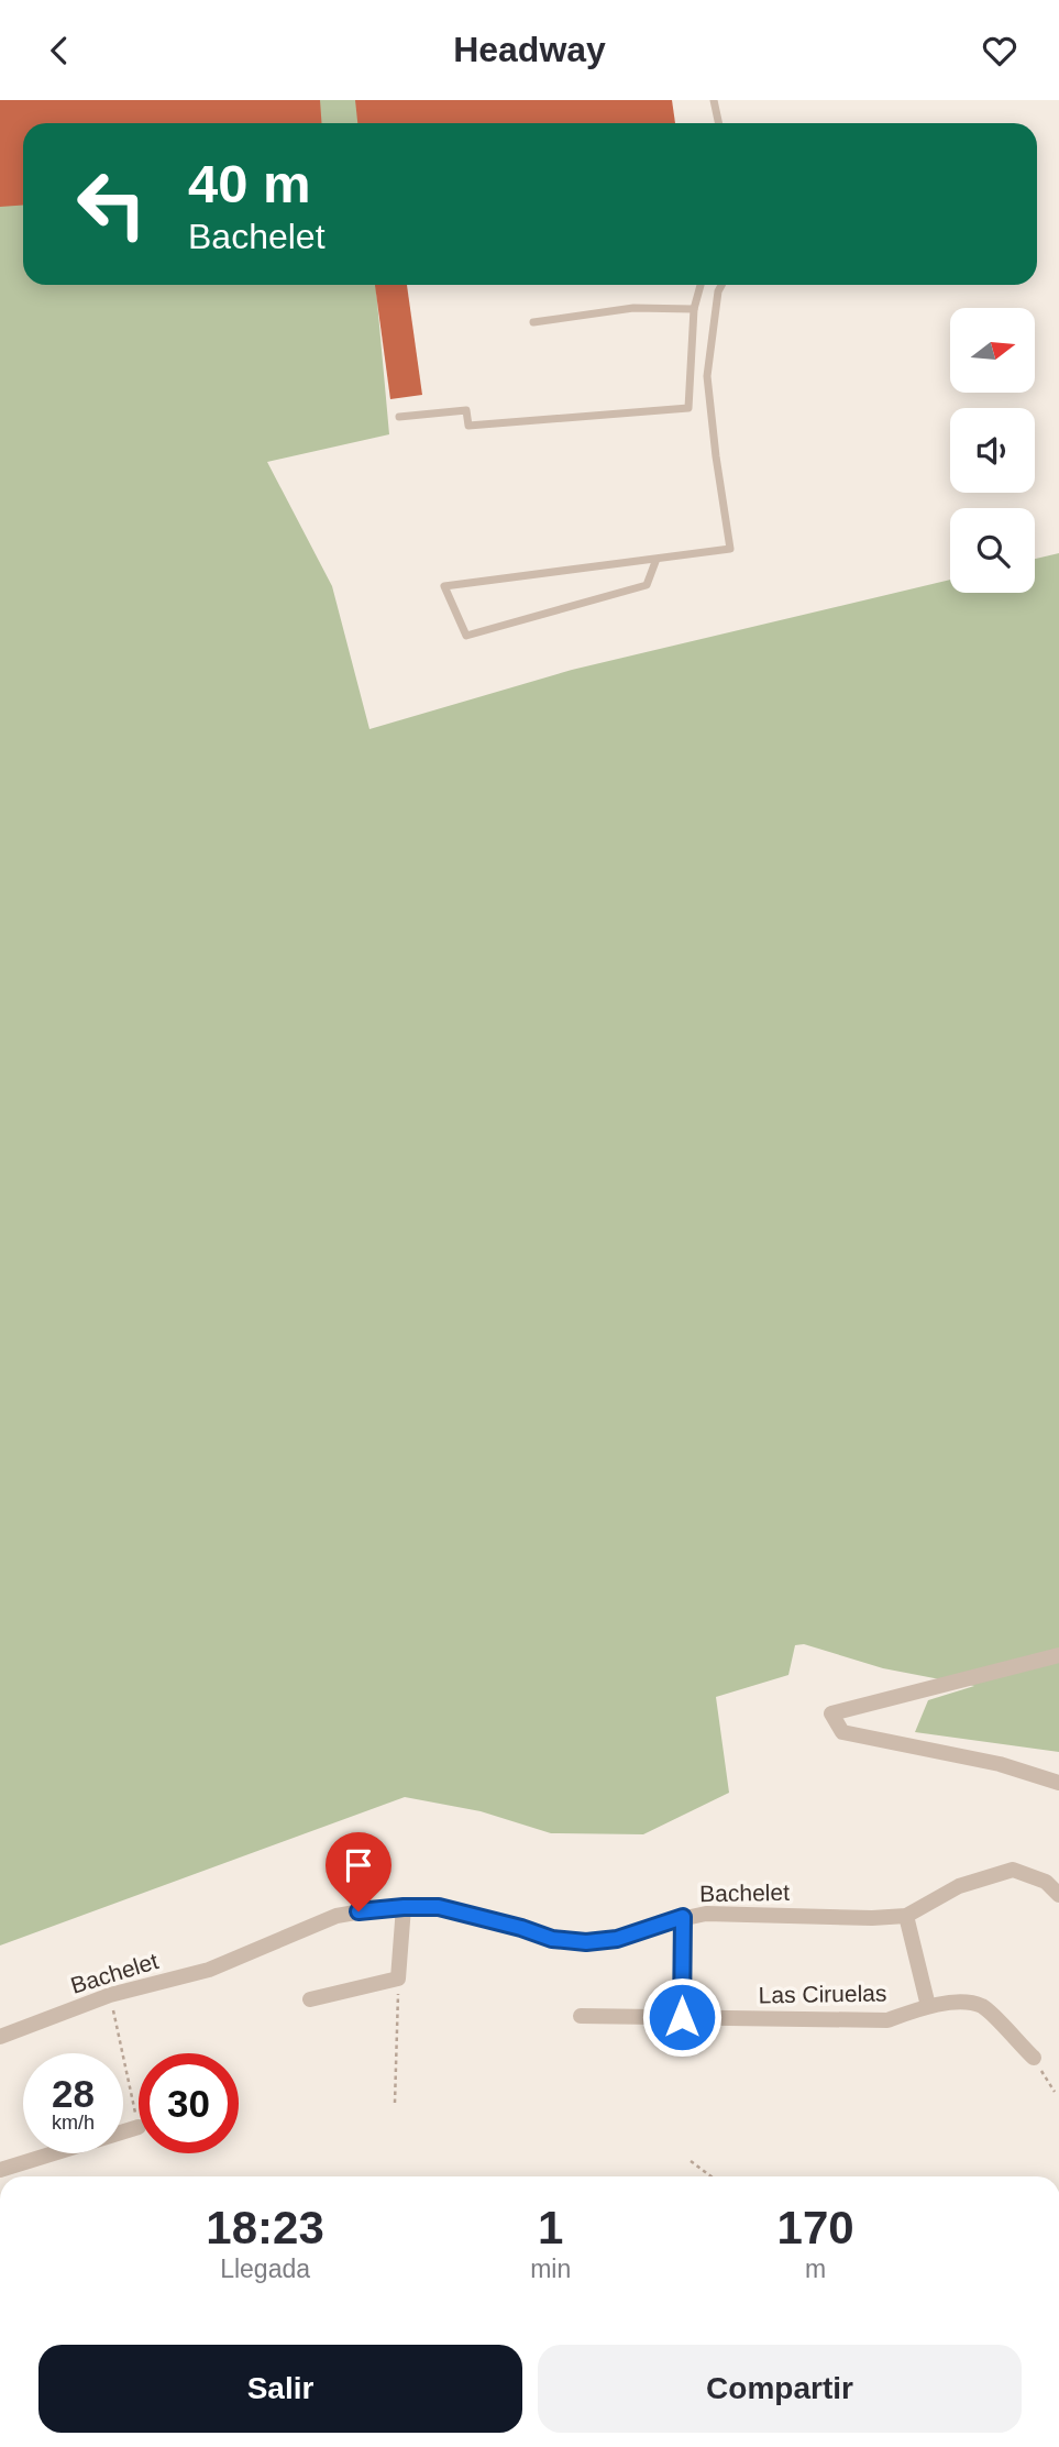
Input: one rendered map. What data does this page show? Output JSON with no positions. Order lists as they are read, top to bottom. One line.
{"streets":{"street":["Bachelet","Las Ciruelas"]},"north":"right","page":{"header":"Headway","turn":["40 m","Bachelet"],"speed":"28 km/h","limit":"30","eta":["18:23","Llegada","1","min","170","m"],"buttons":["Salir","Compartir"]}}
